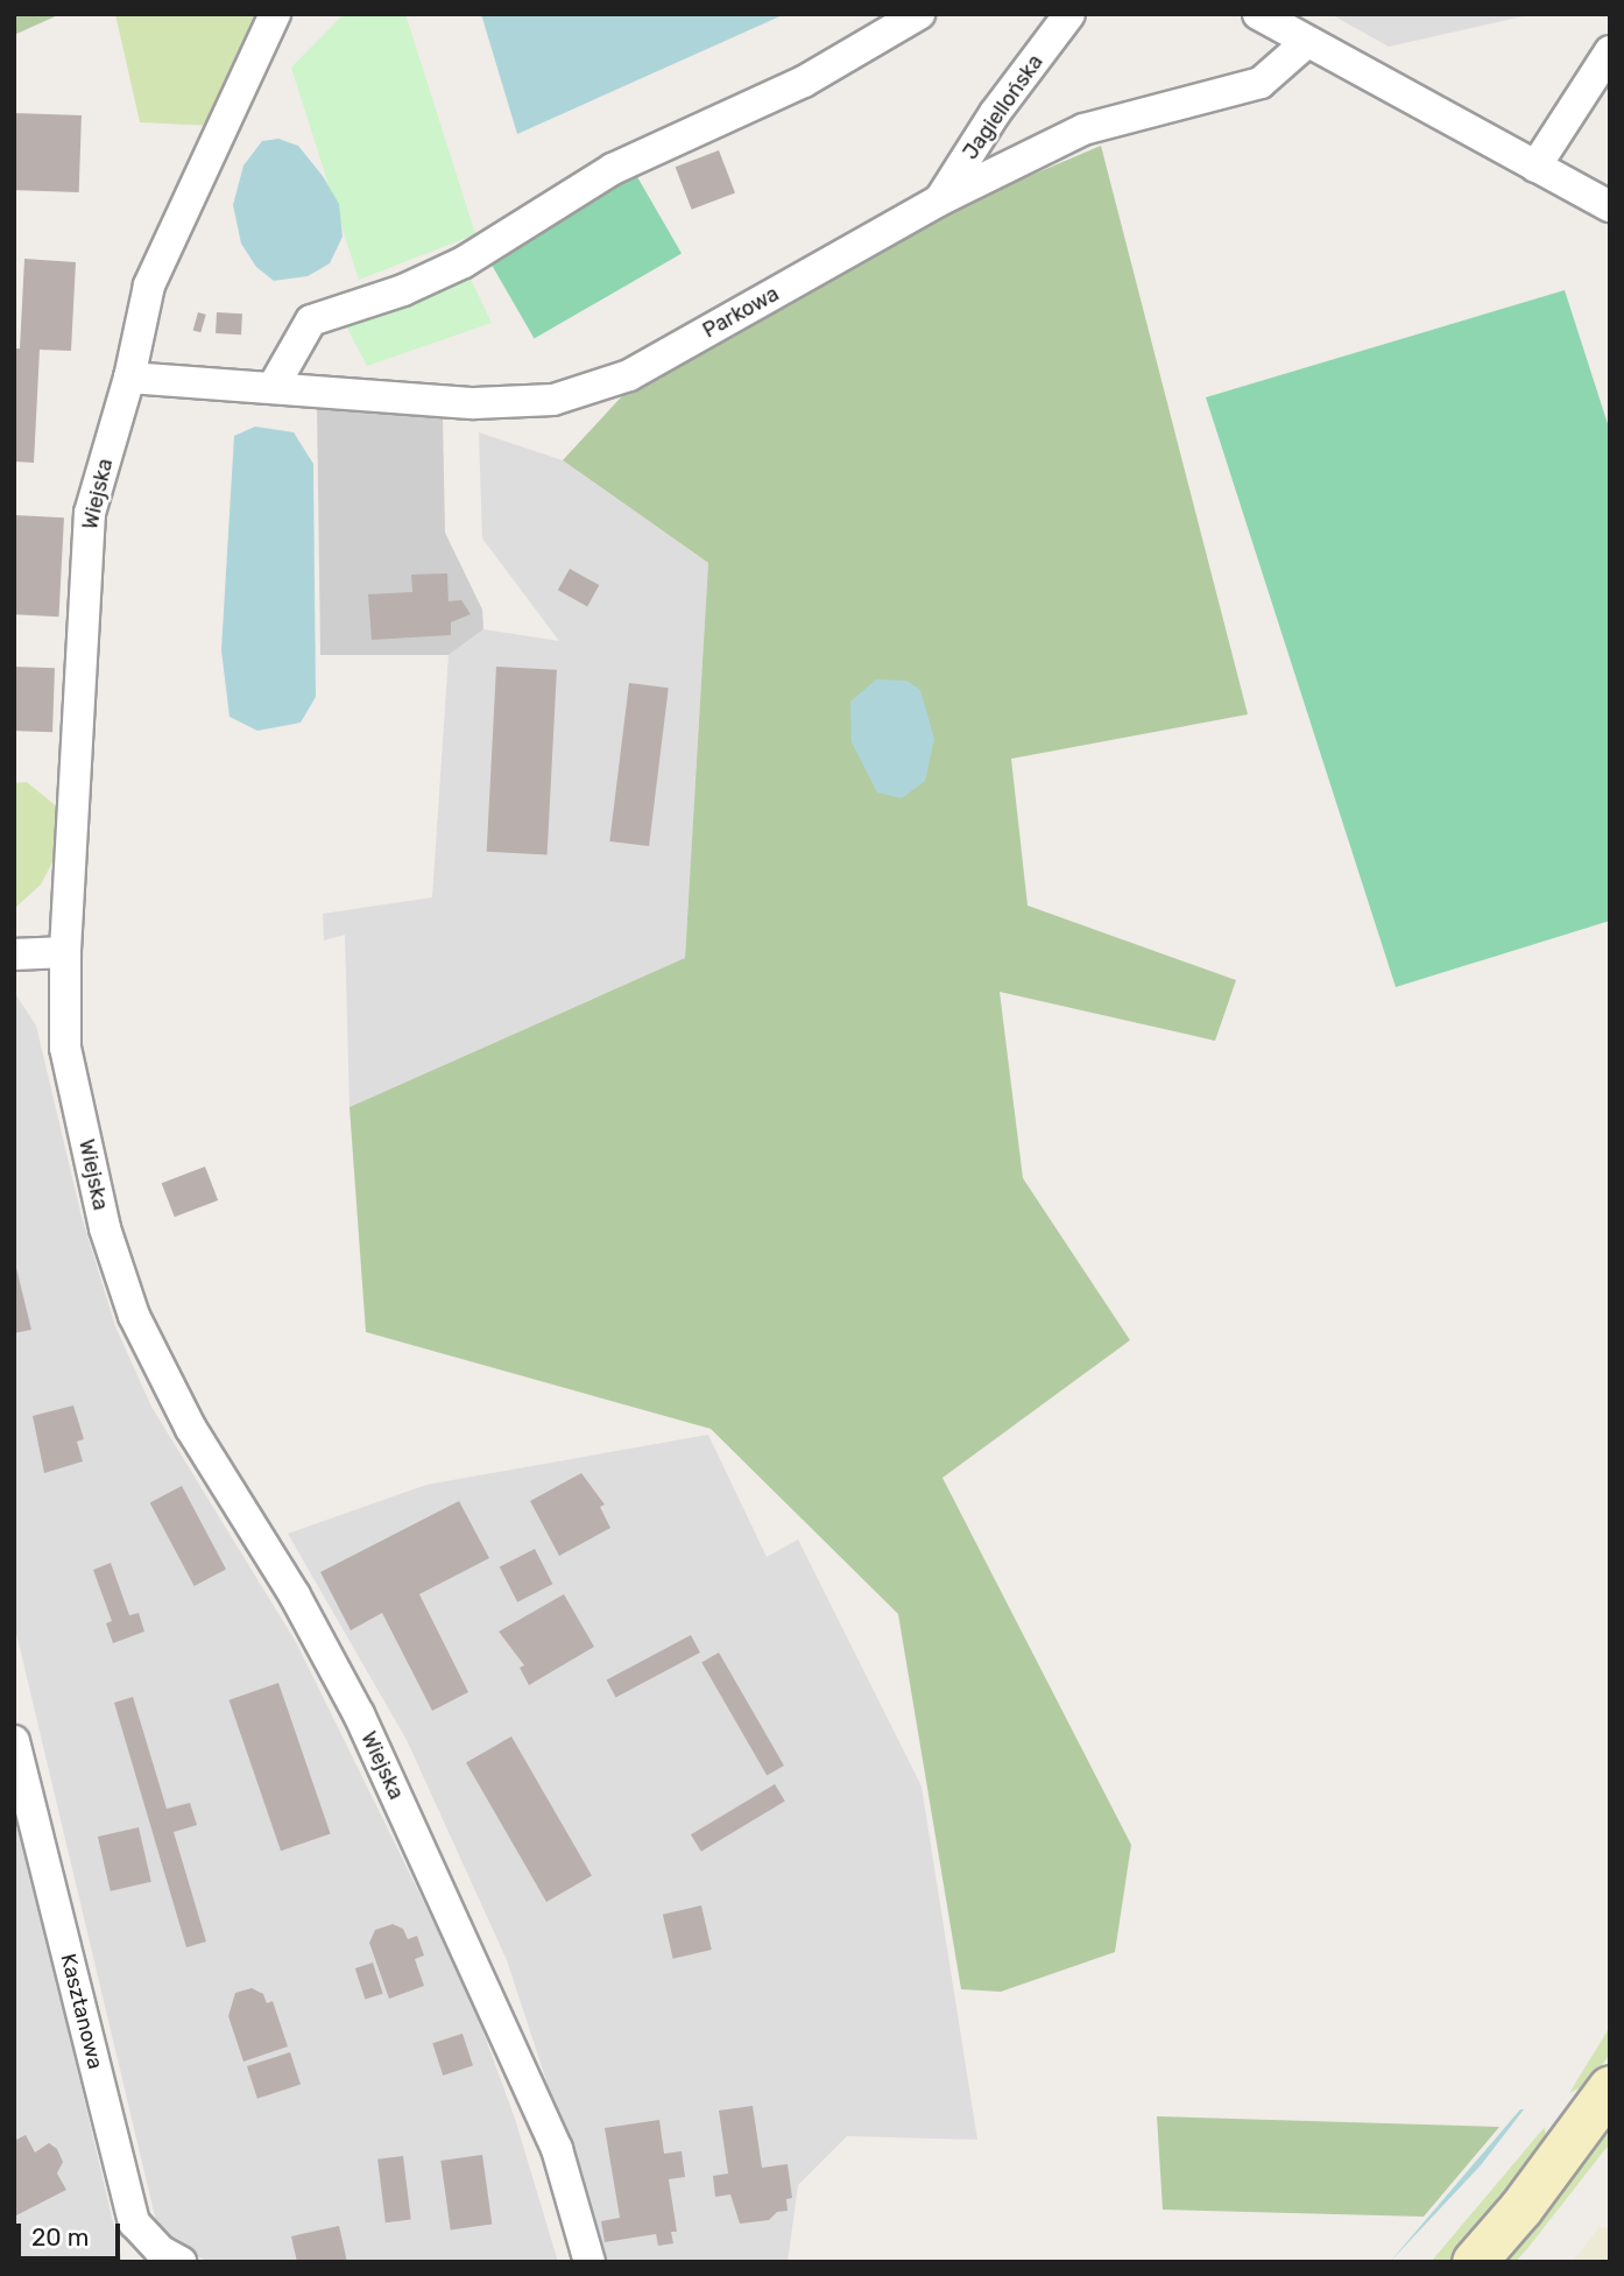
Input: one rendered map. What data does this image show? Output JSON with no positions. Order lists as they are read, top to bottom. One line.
{"streets":{"street":["Jagiellońska","Parkowa","Wiejska","Kasztanowa"]},"crossings":[["Jagiellońska","Parkowa"],["Parkowa","Wiejska"]],"scale_bar":"20 m"}
